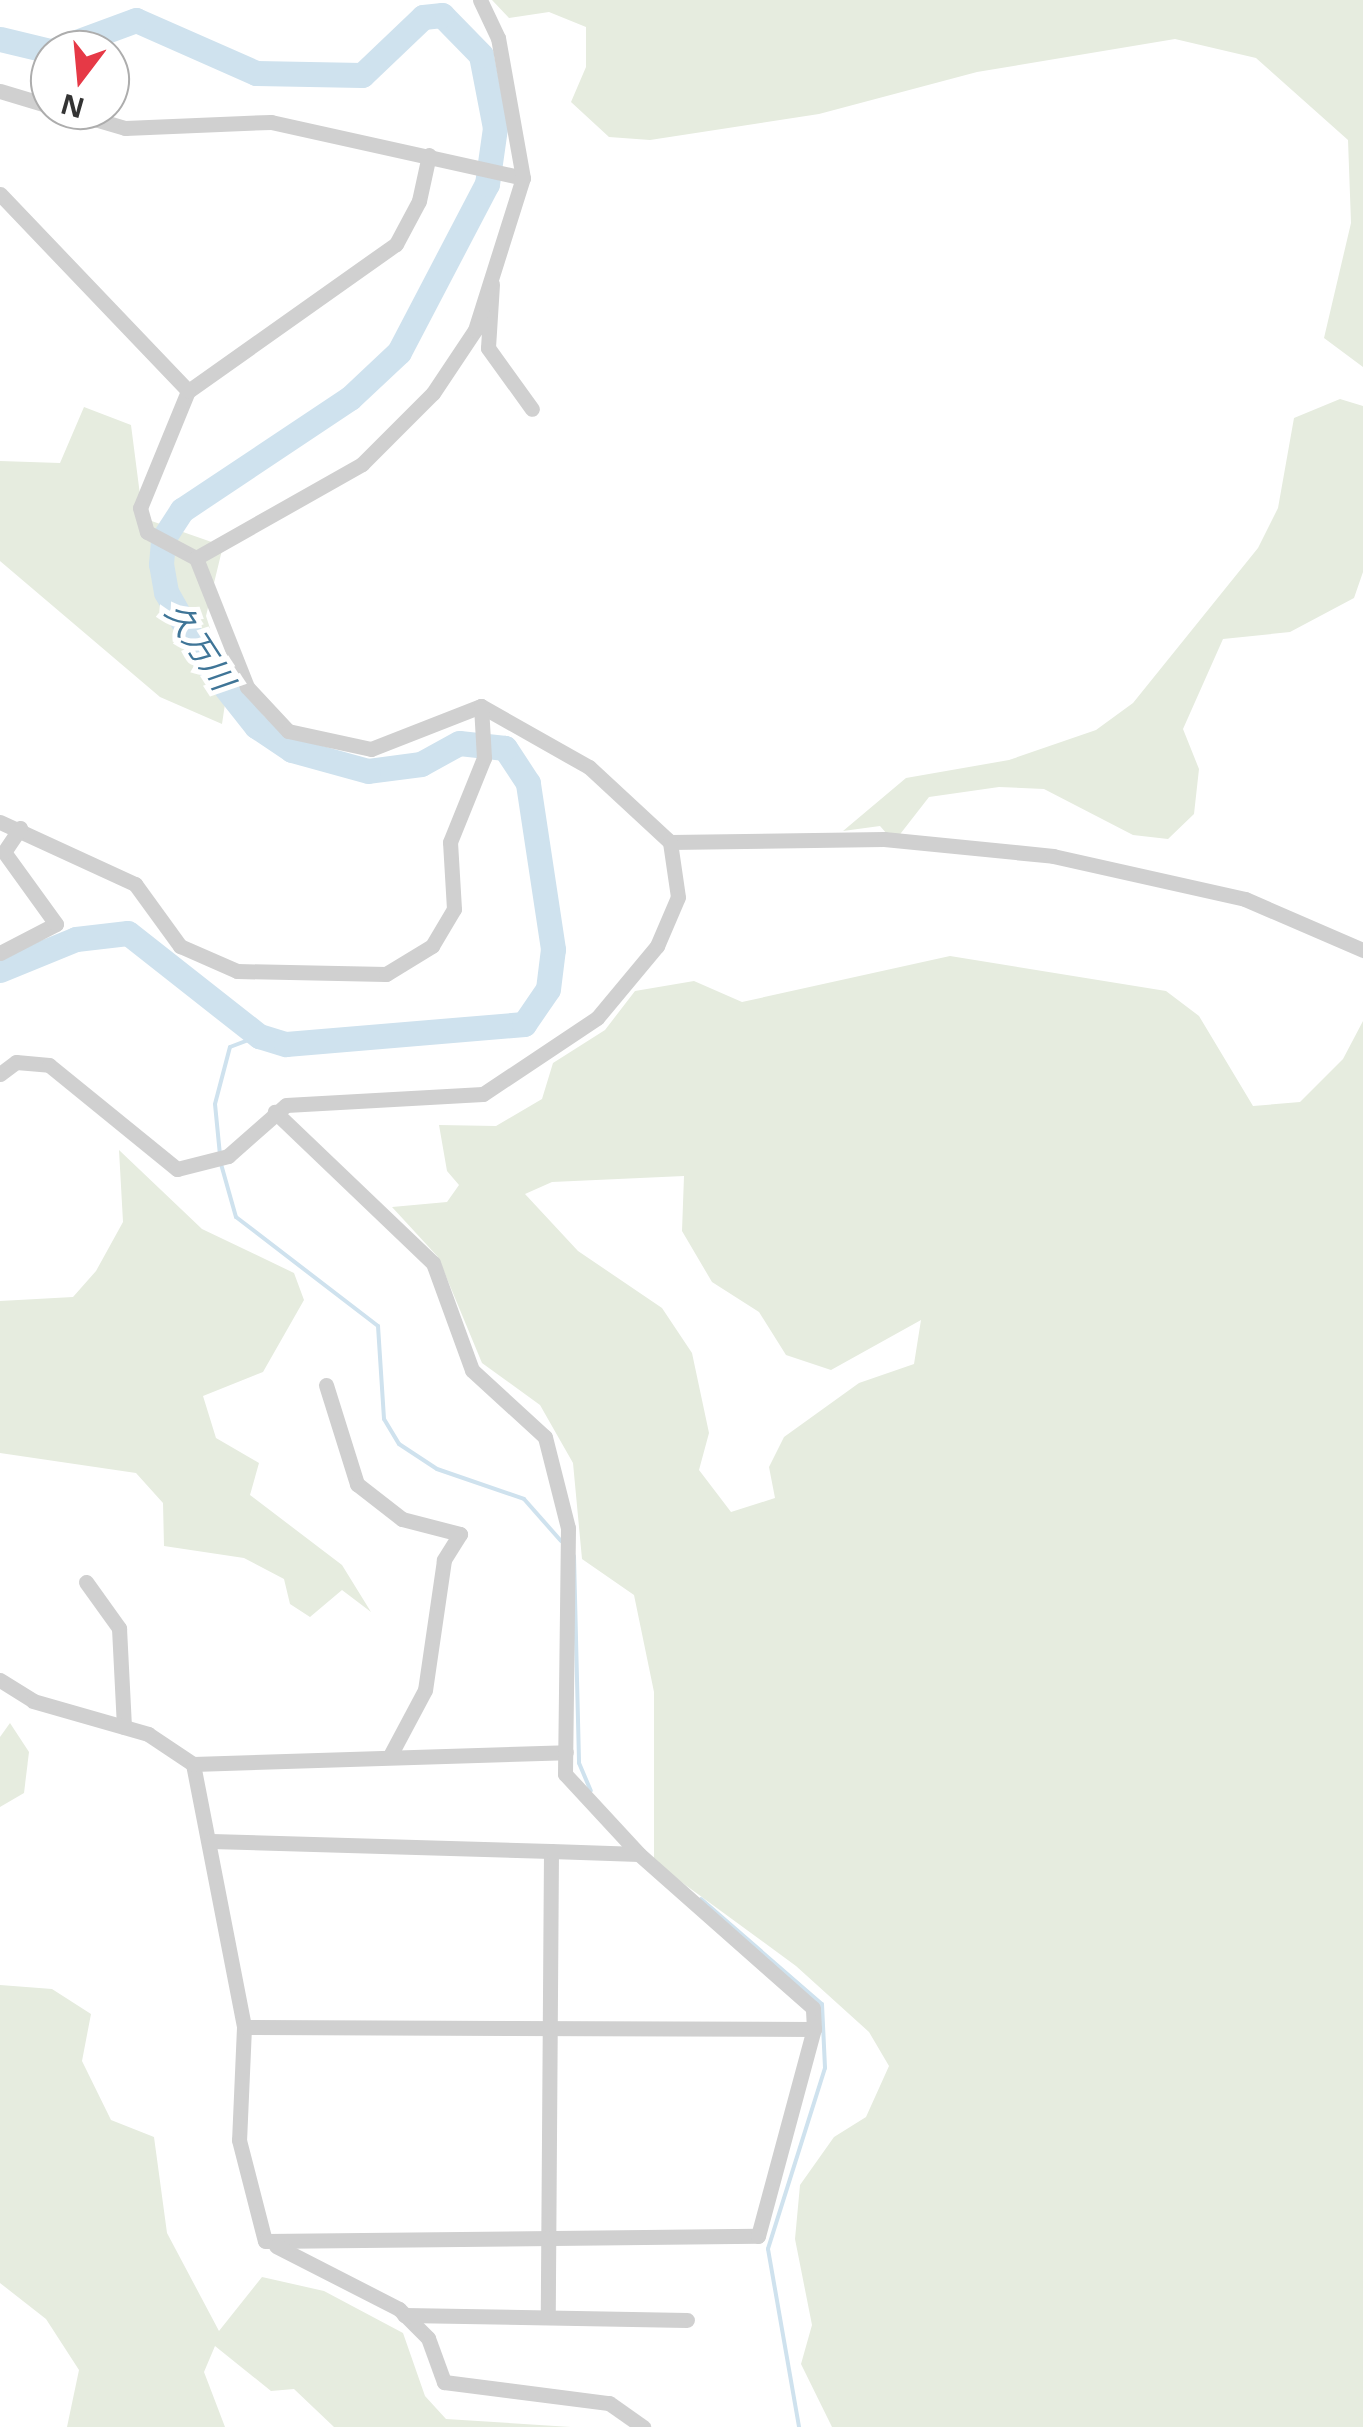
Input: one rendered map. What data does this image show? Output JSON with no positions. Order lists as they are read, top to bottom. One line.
{"water":["久万川"],"north":"bottom"}
